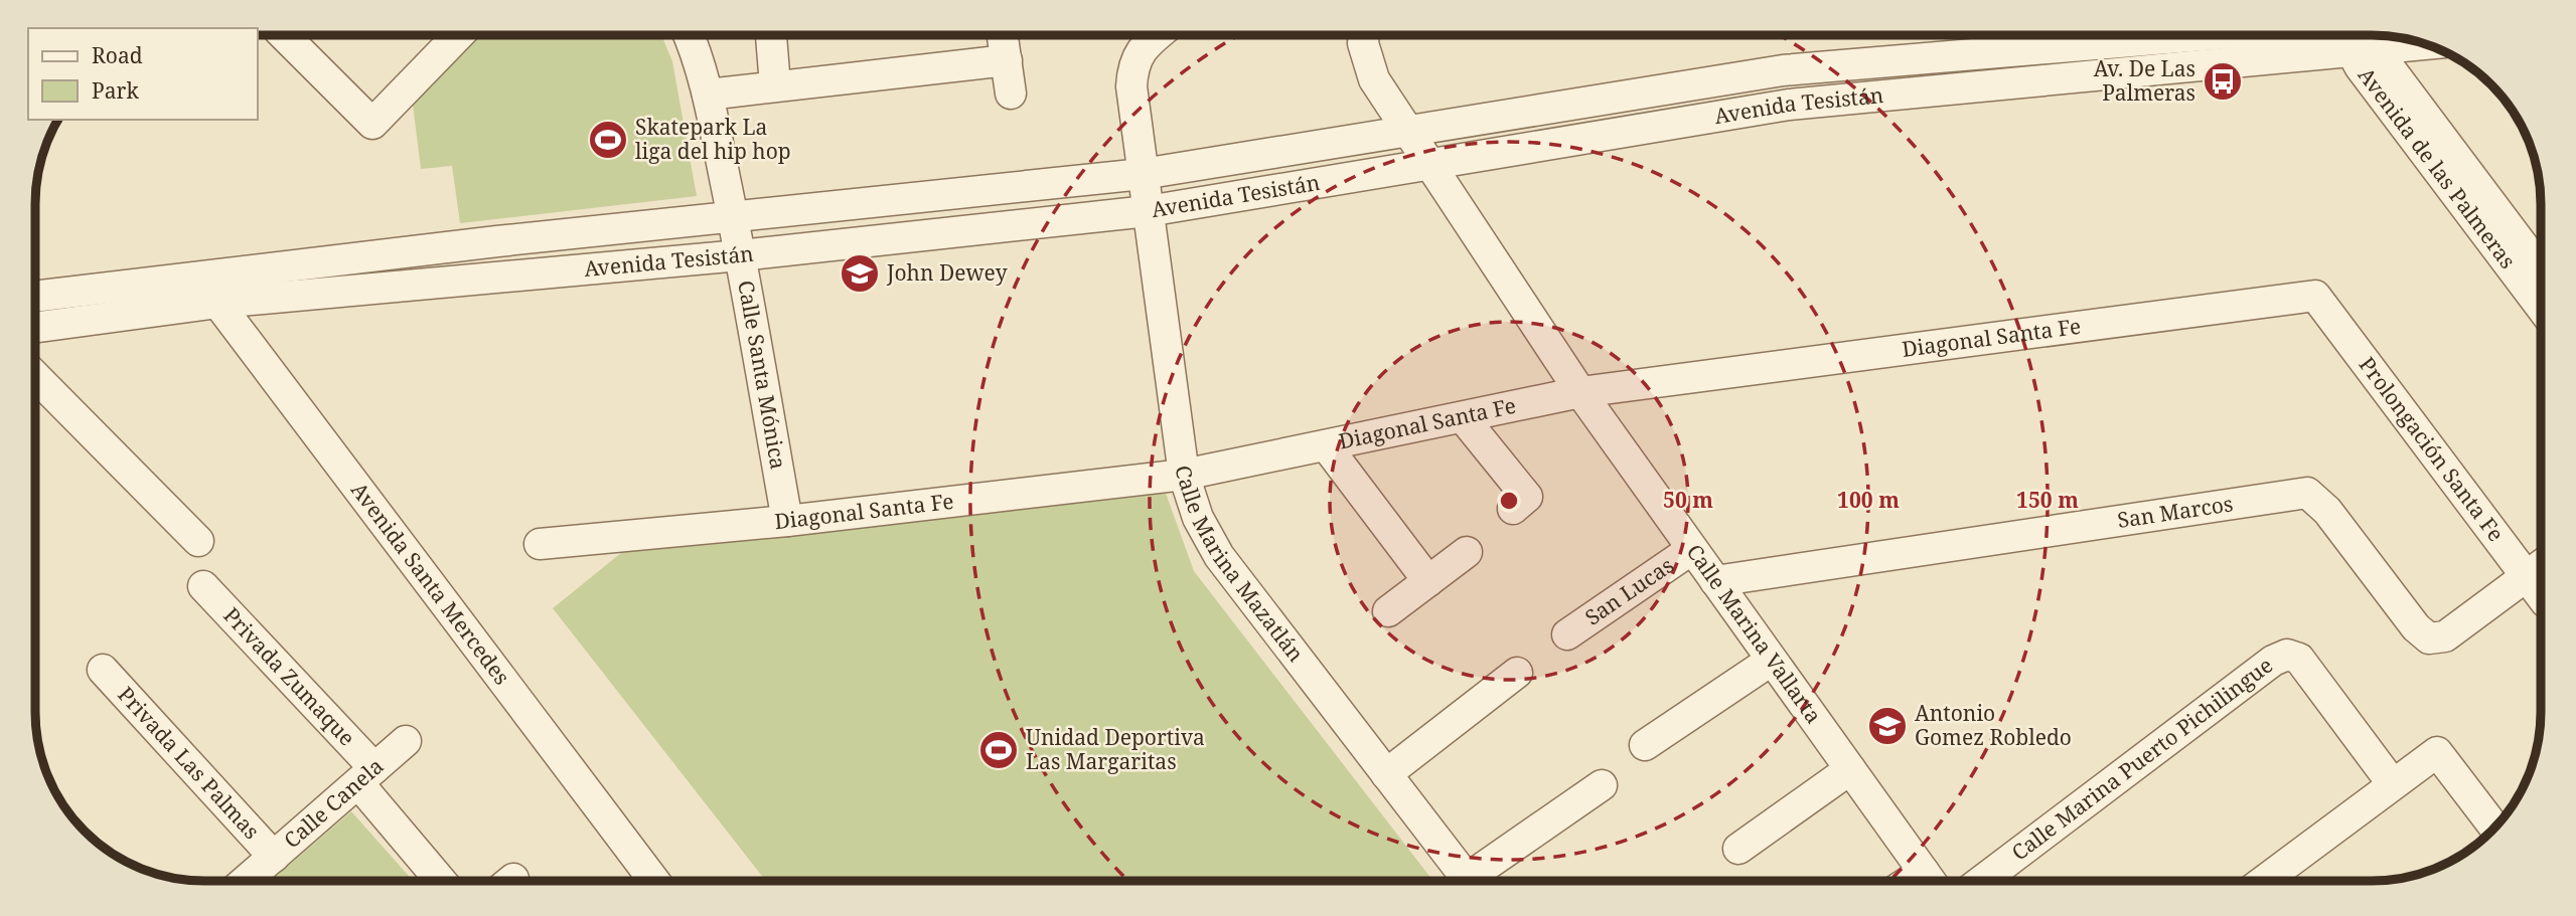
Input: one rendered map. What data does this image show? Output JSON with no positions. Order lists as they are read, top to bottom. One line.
{"streets":{"street":["Avenida Tesistán","Avenida de las Palmeras","Diagonal Santa Fe","Calle Santa Mónica","Prolongación Santa Fe","San Marcos","Calle Marina Mazatlán","Avenida Santa Mercedes","San Lucas","Calle Marina Vallarta","Privada Zumaque","Calle Marina Puerto Pichilingue","Privada Las Palmas","Calle Canela"]},"crossings":[["Avenida Tesistán","Calle Santa Mónica"],["Avenida Tesistán","Calle Marina Mazatlán"],["Avenida Tesistán","Avenida Santa Mercedes"],["Avenida Tesistán","Calle Marina Vallarta"],["Diagonal Santa Fe","Calle Santa Mónica"],["Diagonal Santa Fe","Prolongación Santa Fe"],["Diagonal Santa Fe","Calle Marina Mazatlán"],["Diagonal Santa Fe","Calle Marina Vallarta"],["Prolongación Santa Fe","San Marcos"],["San Marcos","Calle Marina Vallarta"],["San Lucas","Calle Marina Vallarta"],["Privada Zumaque","Calle Canela"],["Privada Las Palmas","Calle Canela"]],"places":{"bus stop":["Av. De Las Palmeras"],"sports":["Skatepark La liga del hip hop","Unidad Deportiva Las Margaritas"],"school or university":["John Dewey","Antonio Gomez Robledo"]},"legend":["Road","Park"],"rings":["50 m","100 m","150 m"]}
